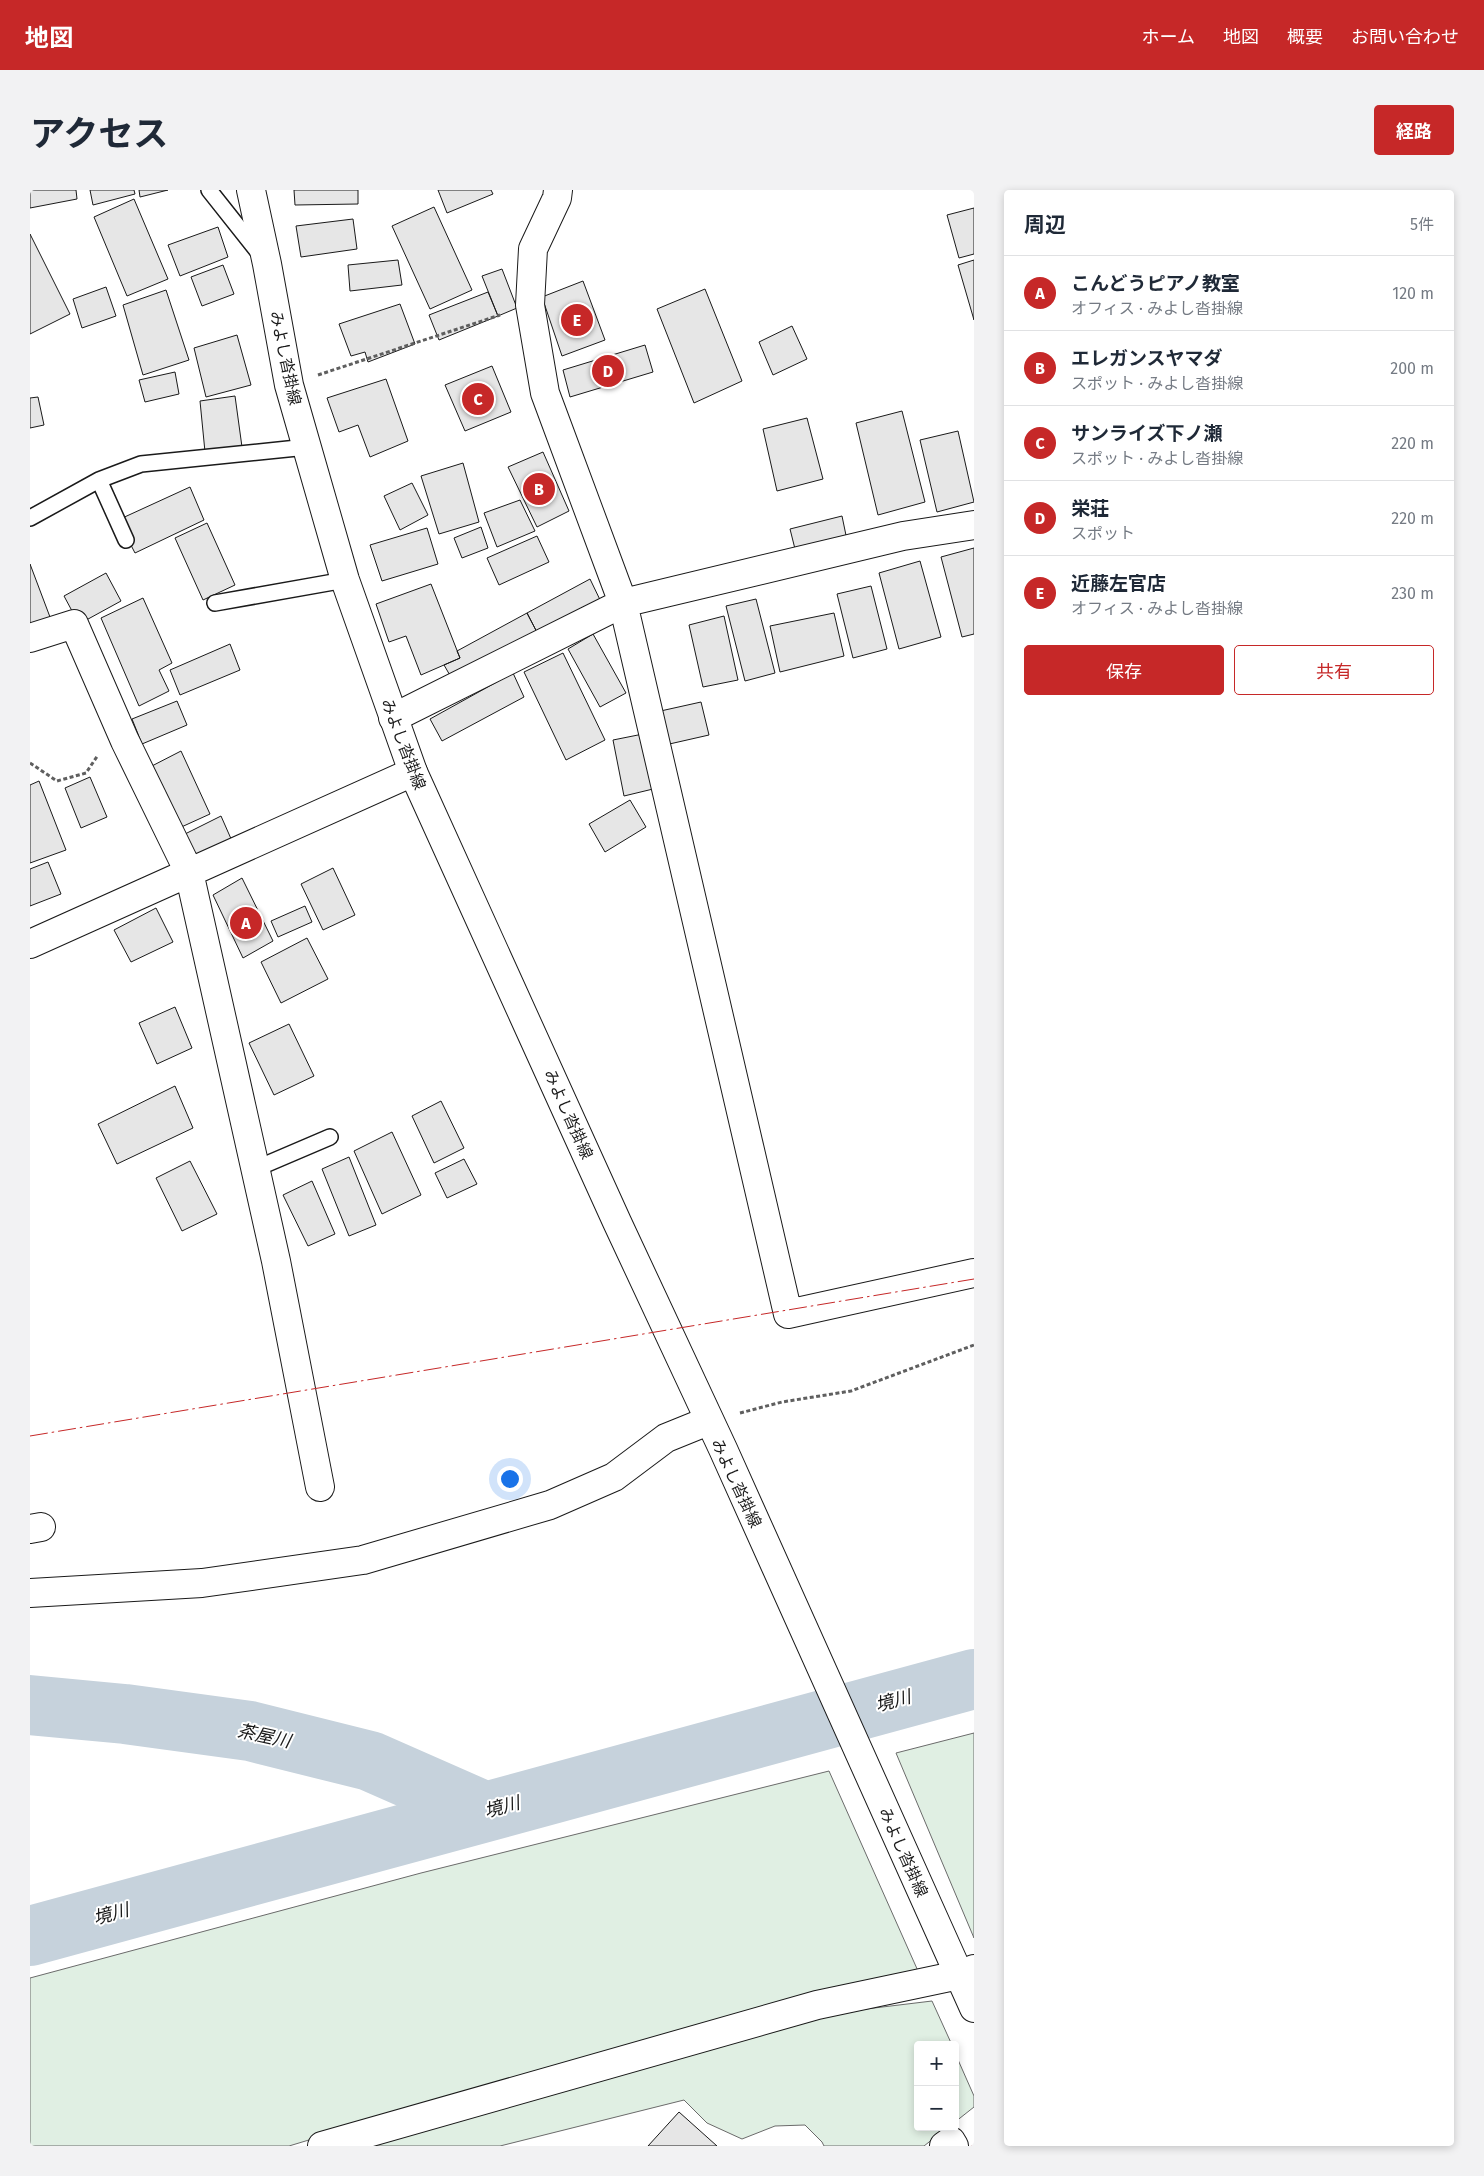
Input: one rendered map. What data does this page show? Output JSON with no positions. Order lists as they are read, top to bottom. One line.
{"streets":{"street":["みよし沓掛線"]},"water":["境川","茶屋川"],"page":{"header":"地図","nav":["ホーム","地図","概要","お問い合わせ"],"title":"アクセス","buttons":["経路",["保存","共有"]],"heading":["周辺","5件"],"list":[{"mark":"A","name":"こんどうピアノ教室","note":"オフィス · みよし沓掛線","value":"120 m"},{"mark":"B","name":"エレガンスヤマダ","note":"スポット · みよし沓掛線","value":"200 m"},{"mark":"C","name":"サンライズ下ノ瀬","note":"スポット · みよし沓掛線","value":"220 m"},{"mark":"D","name":"栄荘","note":"スポット","value":"220 m"},{"mark":"E","name":"近藤左官店","note":"オフィス · みよし沓掛線","value":"230 m"}],"pins":["E","D","C","B","A"],"map_buttons":["+","−"]}}
